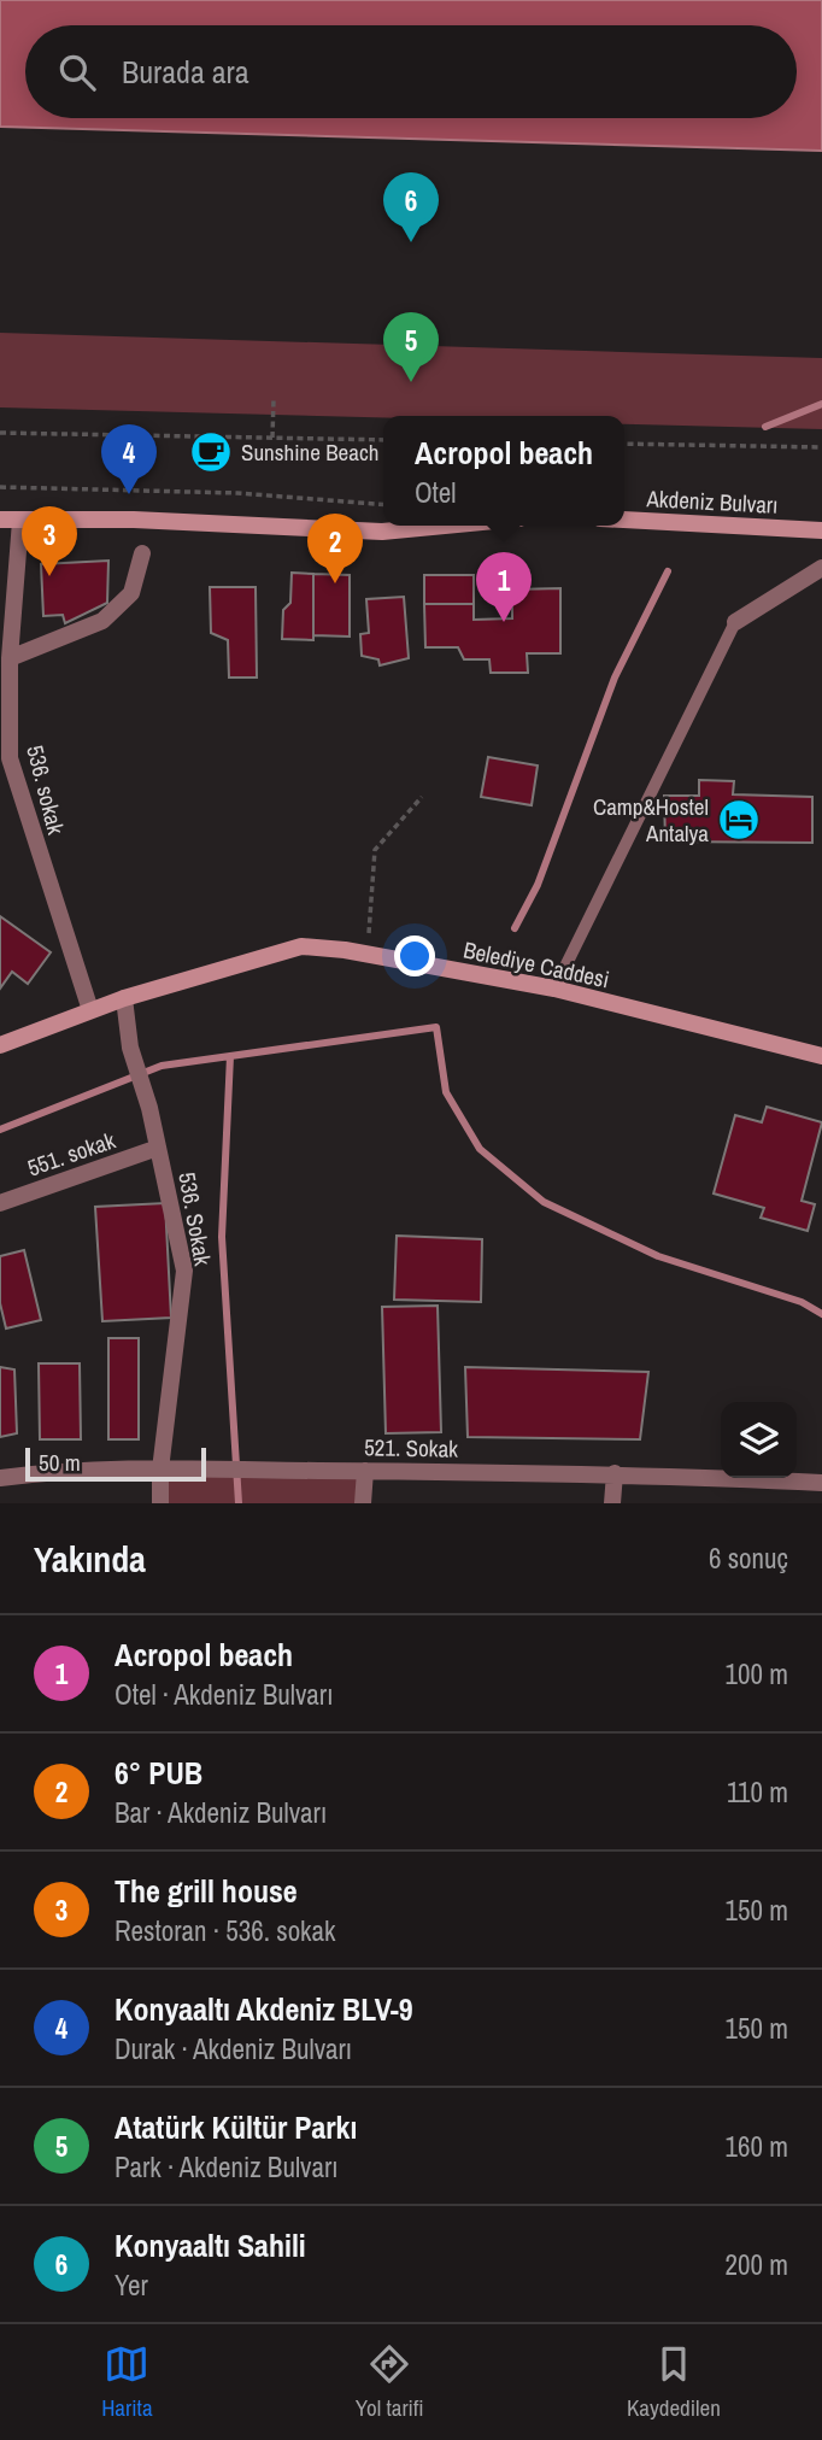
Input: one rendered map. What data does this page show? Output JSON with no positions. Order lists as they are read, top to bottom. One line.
{"streets":{"main road":["Akdeniz Bulvarı","Belediye Caddesi"],"street":["536. sokak","551. sokak","536. Sokak","521. Sokak"]},"crossings":[["536. sokak","Belediye Caddesi"],["Belediye Caddesi","536. Sokak"],["551. sokak","536. Sokak"],["536. Sokak","521. Sokak"]],"places":{"cafe":["Sunshine Beach"],"hotel":["Camp&Hostel Antalya"]},"scale_bar":"50 m","page":{"search":"Burada ara","pins":["6","5","4","3","2","1"],"popup":["Acropol beach","Otel"],"scale":"50 m","heading":["Yakında","6 sonuç"],"list":[{"mark":"1","name":"Acropol beach","note":"Otel · Akdeniz Bulvarı","value":"100 m"},{"mark":"2","name":"6° PUB","note":"Bar · Akdeniz Bulvarı","value":"110 m"},{"mark":"3","name":"The grill house","note":"Restoran · 536. sokak","value":"150 m"},{"mark":"4","name":"Konyaaltı Akdeniz BLV-9","note":"Durak · Akdeniz Bulvarı","value":"150 m"},{"mark":"5","name":"Atatürk Kültür Parkı","note":"Park · Akdeniz Bulvarı","value":"160 m"},{"mark":"6","name":"Konyaaltı Sahili","note":"Yer","value":"200 m"}],"nav":["Harita","Yol tarifi","Kaydedilen"]}}
